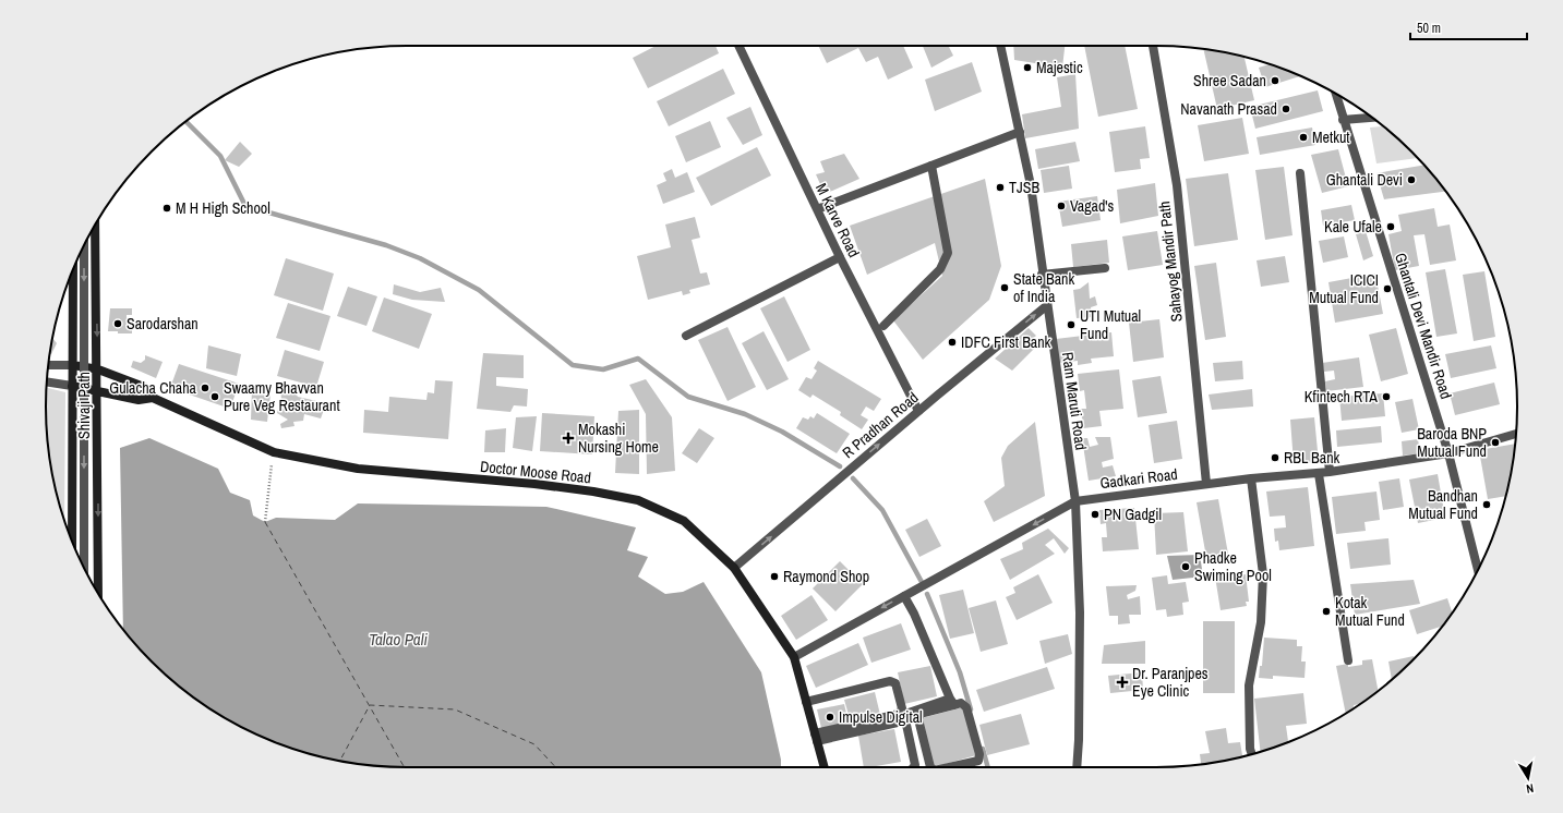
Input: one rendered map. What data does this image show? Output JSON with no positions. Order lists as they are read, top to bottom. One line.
{"streets":{"main road":["Shivaji Path","Doctor Moose Road"],"street":["M Karve Road","Sahayog Mandir Path","Ghantali Devi Mandir Road","Ram Maruti Road","R Pradhan Road","Gadkari Road"]},"crossings":[["M Karve Road","R Pradhan Road"],["Sahayog Mandir Path","Gadkari Road"],["Ghantali Devi Mandir Road","Gadkari Road"],["Ram Maruti Road","R Pradhan Road"],["Ram Maruti Road","Gadkari Road"],["Shivaji Path","Doctor Moose Road"],["R Pradhan Road","Doctor Moose Road"],["Doctor Moose Road","Gadkari Road"]],"one_way":["R Pradhan Road","Gadkari Road"],"water":["Talao Pali"],"places":{"other":["Majestic","Shree Sadan","Navanath Prasad","Metkut","Ghantali Devi","TJSB","Vagad's","M H High School","Kale Ufale","State Bank of India","ICICI Mutual Fund","Sarodarshan","UTI Mutual Fund","IDFC First Bank","Gulacha Chaha","Swaamy Bhavvan Pure Veg Restaurant","Kfintech RTA","Baroda BNP Mutual Fund","RBL Bank","Bandhan Mutual Fund","PN Gadgil","Phadke Swiming Pool","Raymond Shop","Kotak Mutual Fund","Impulse Digital"],"health":["Mokashi Nursing Home","Dr. Paranjpes Eye Clinic"]},"scale_bar":"50 m","north":"bottom"}
